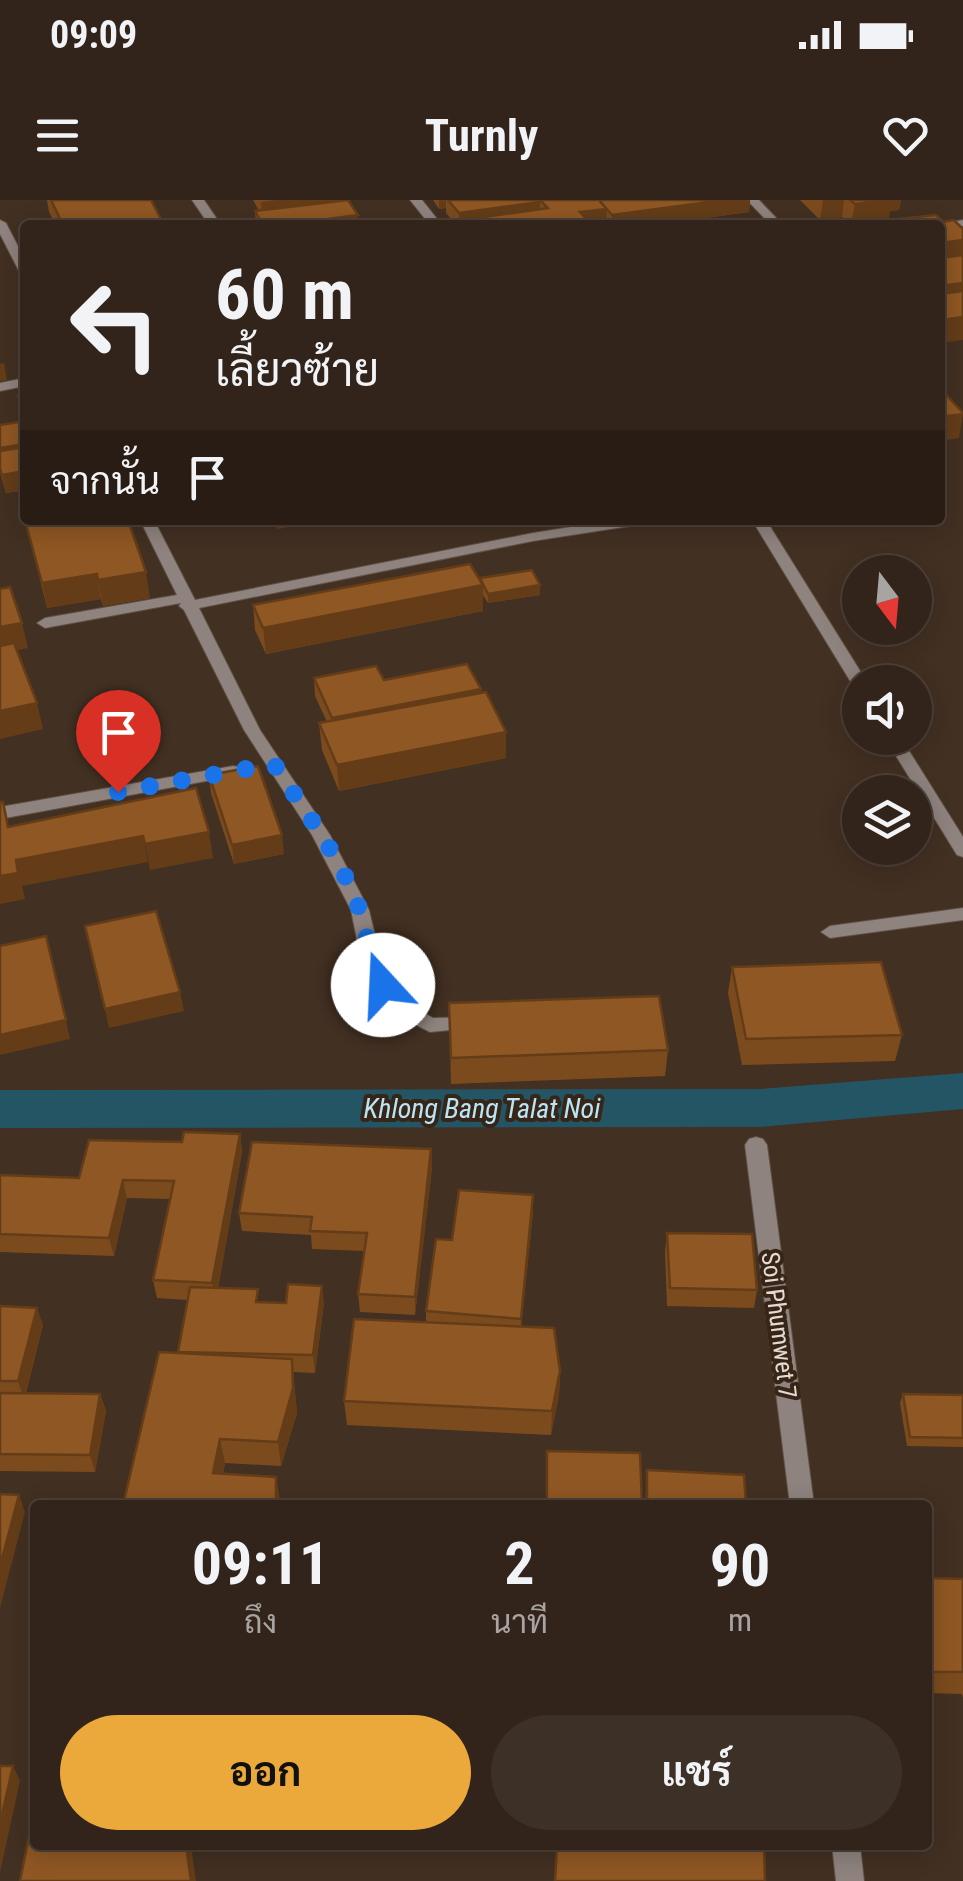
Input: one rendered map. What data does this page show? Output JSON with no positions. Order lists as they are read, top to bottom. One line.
{"streets":{"street":["Soi Phumwet 7"]},"water":["Khlong Bang Talat Noi"],"north":"bottom","page":{"status":"09:09","header":"Turnly","turn":["60 m","เลี้ยวซ้าย"],"then":"จากนั้น","eta":["09:11","ถึง","2","นาที","90","m"],"buttons":["ออก","แชร์"]}}
